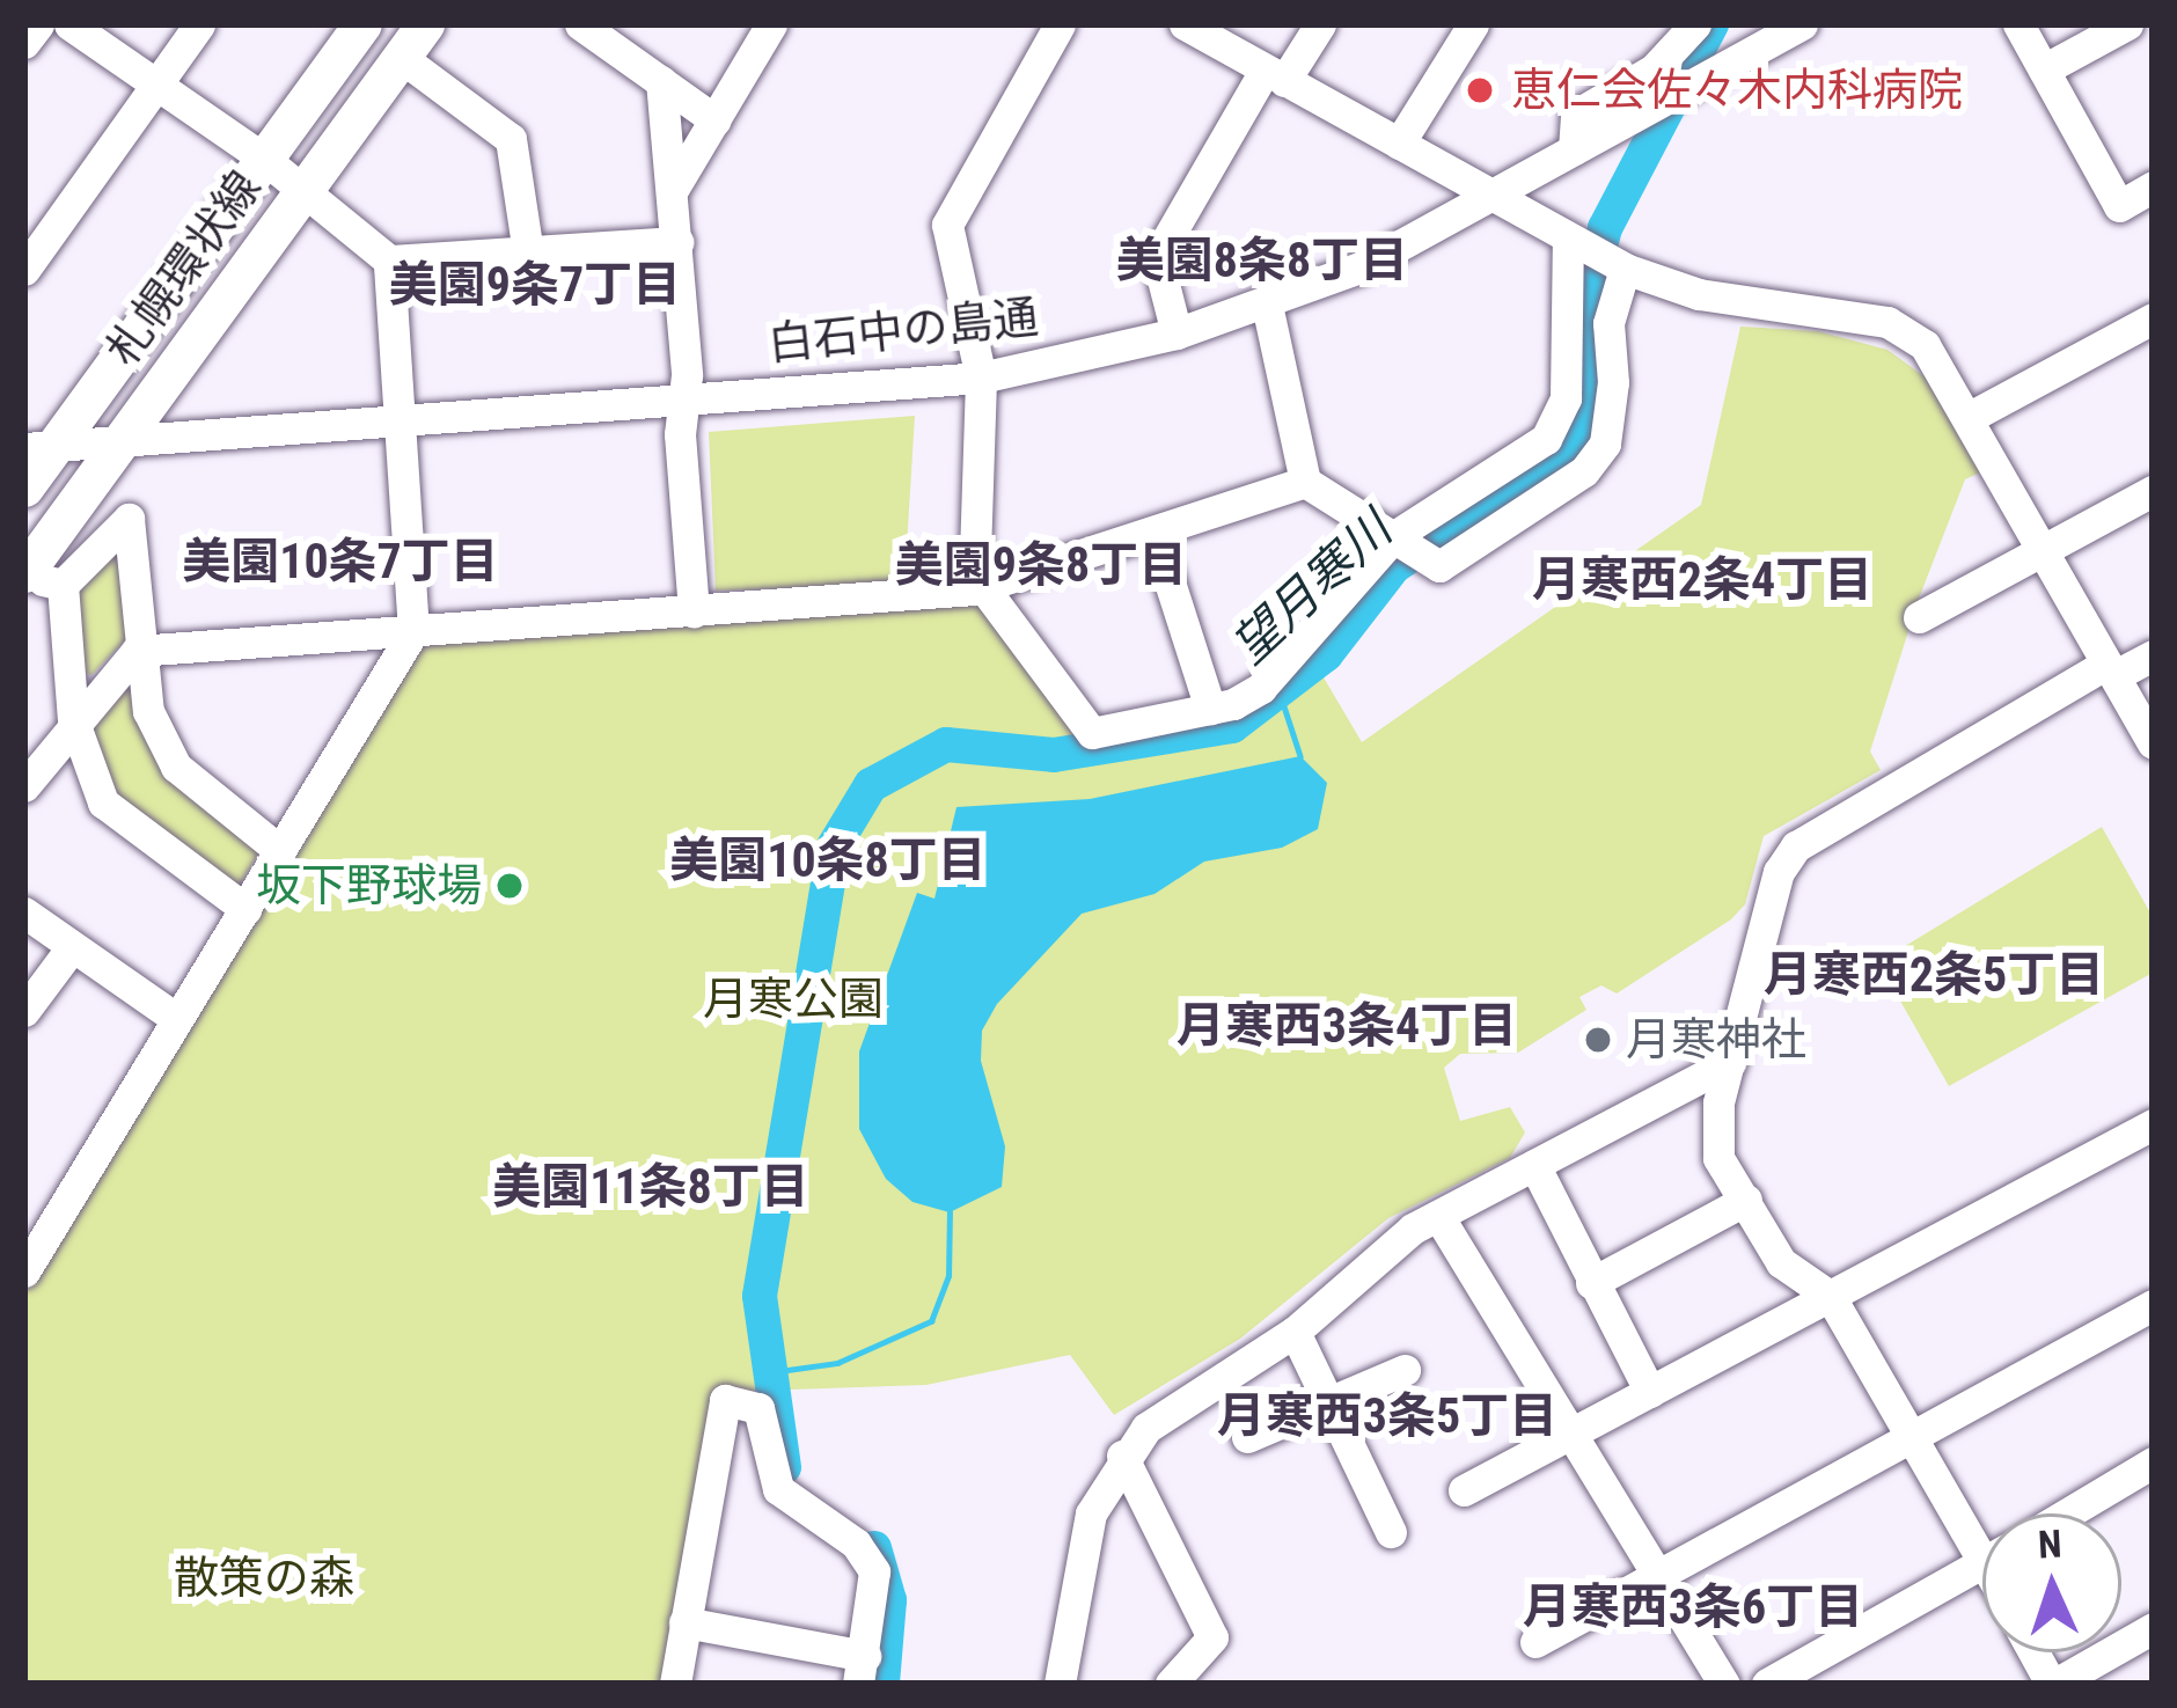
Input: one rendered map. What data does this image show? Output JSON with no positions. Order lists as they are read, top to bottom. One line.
{"streets":{"main road":["札幌環状線"],"street":["白石中の島通"]},"crossings":[["札幌環状線","白石中の島通"]],"districts":["美園8条8丁目","美園9条7丁目","美園10条7丁目","美園9条8丁目","月寒西2条4丁目","美園10条8丁目","月寒西2条5丁目","月寒西3条4丁目","美園11条8丁目","月寒西3条5丁目","月寒西3条6丁目"],"water":["望月寒川"],"parks":["月寒公園","散策の森"],"places":["恵仁会佐々木内科病院","坂下野球場","月寒神社"],"north":"top"}
